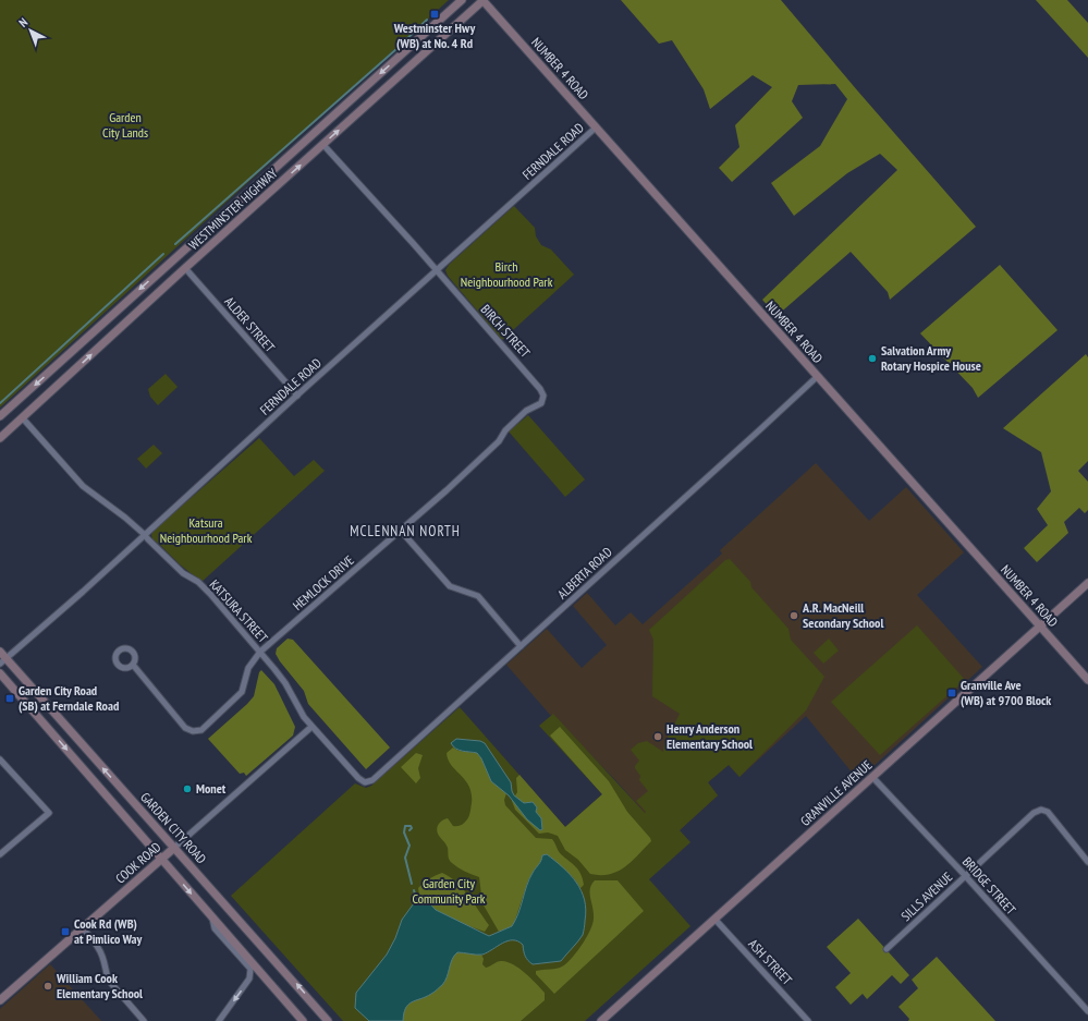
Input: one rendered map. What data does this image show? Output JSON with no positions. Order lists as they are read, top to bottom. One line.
{"streets":{"main road":["NUMBER 4 ROAD","WESTMINSTER HIGHWAY","GRANVILLE AVENUE","GARDEN CITY ROAD","COOK ROAD"],"street":["FERNDALE ROAD","ALDER STREET","BIRCH STREET","ALBERTA ROAD","HEMLOCK DRIVE","KATSURA STREET","BRIDGE STREET","SILLS AVENUE","ASH STREET"]},"crossings":[["NUMBER 4 ROAD","FERNDALE ROAD"],["NUMBER 4 ROAD","WESTMINSTER HIGHWAY"],["NUMBER 4 ROAD","ALBERTA ROAD"],["NUMBER 4 ROAD","GRANVILLE AVENUE"],["FERNDALE ROAD","ALDER STREET"],["FERNDALE ROAD","BIRCH STREET"],["FERNDALE ROAD","KATSURA STREET"],["FERNDALE ROAD","GARDEN CITY ROAD"],["WESTMINSTER HIGHWAY","ALDER STREET"],["WESTMINSTER HIGHWAY","BIRCH STREET"],["WESTMINSTER HIGHWAY","KATSURA STREET"],["BIRCH STREET","HEMLOCK DRIVE"],["ALBERTA ROAD","KATSURA STREET"],["HEMLOCK DRIVE","KATSURA STREET"],["KATSURA STREET","COOK ROAD"],["GRANVILLE AVENUE","BRIDGE STREET"],["GRANVILLE AVENUE","ASH STREET"],["GARDEN CITY ROAD","COOK ROAD"],["BRIDGE STREET","SILLS AVENUE"]],"districts":["MCLENNAN NORTH"],"parks":["Garden City Lands","Birch Neighbourhood Park","Katsura Neighbourhood Park","Garden City Community Park"],"places":{"transit":["Westminster Hwy (WB) at No. 4 Rd","Granville Ave (WB) at 9700 Block","Garden City Road (SB) at Ferndale Road","Cook Rd (WB) at Pimlico Way"],"other":["Salvation Army Rotary Hospice House","A.R. MacNeill Secondary School","Henry Anderson Elementary School","Monet","William Cook Elementary School"]},"north":"top left"}
